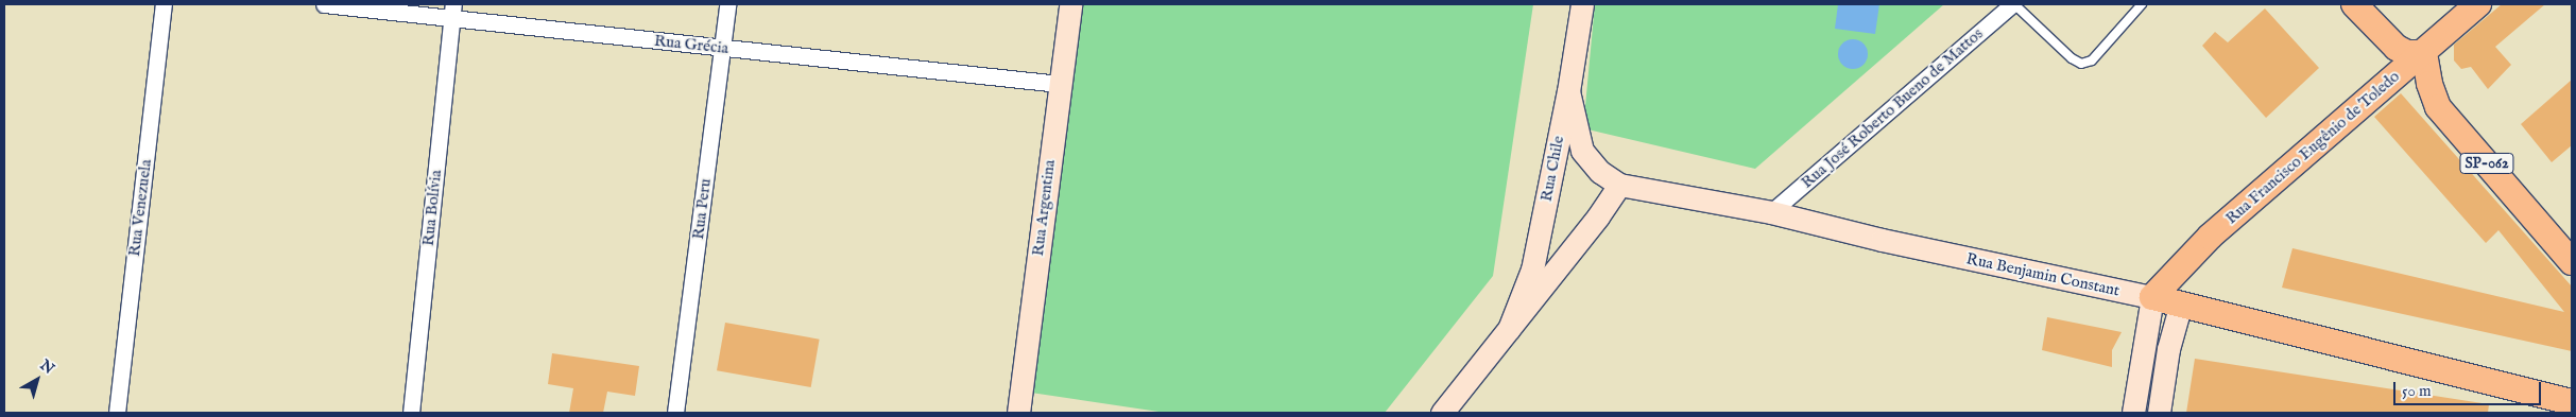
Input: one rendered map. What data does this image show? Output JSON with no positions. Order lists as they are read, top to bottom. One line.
{"streets":{"main road":["Rua Francisco Eugênio de Toledo","SP-062","Rua Chile","Rua Argentina","Rua Benjamin Constant"],"street":["Rua Grécia","Rua José Roberto Bueno de Mattos","Rua Venezuela","Rua Bolívia","Rua Peru"]},"crossings":[["Rua Grécia","Rua Bolívia"],["Rua Grécia","Rua Argentina"],["Rua Grécia","Rua Peru"],["Rua José Roberto Bueno de Mattos","Rua Benjamin Constant"],["Rua Francisco Eugênio de Toledo","SP-062"],["Rua Francisco Eugênio de Toledo","Rua Benjamin Constant"],["Rua Chile","Rua Benjamin Constant"]],"scale_bar":"50 m","north":"top right"}
